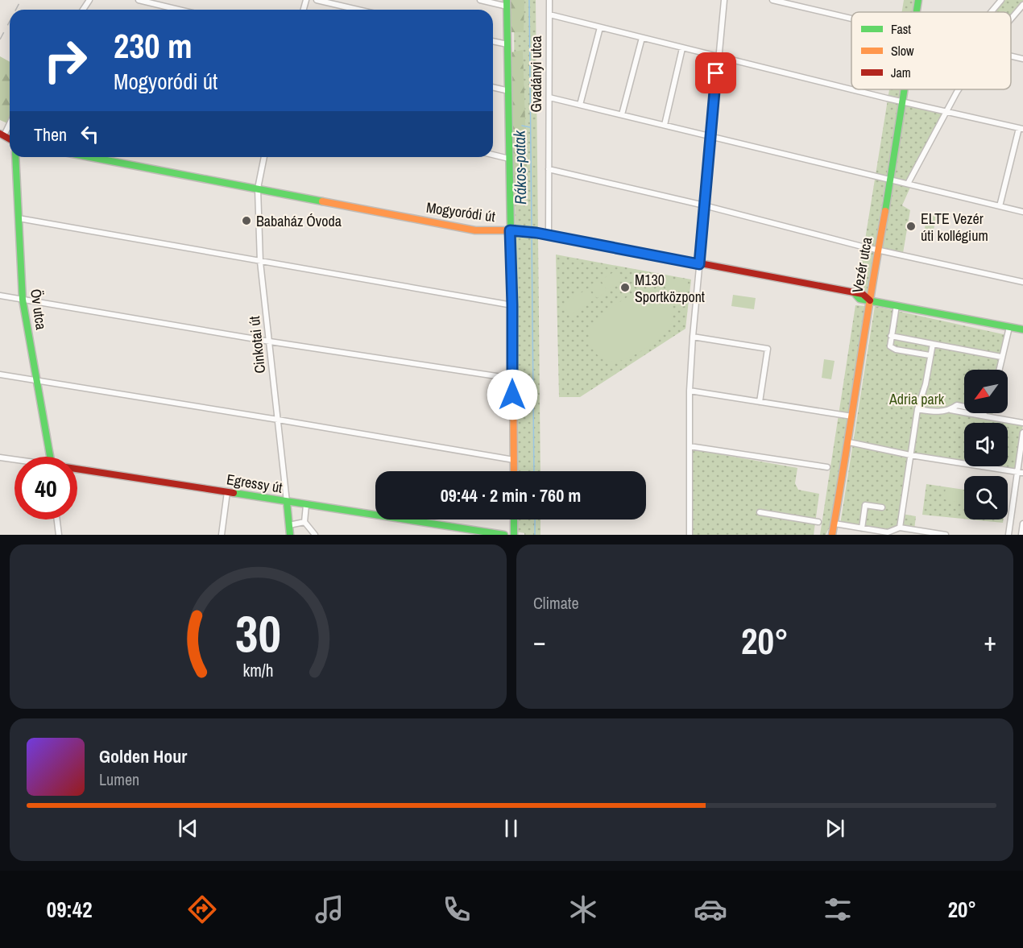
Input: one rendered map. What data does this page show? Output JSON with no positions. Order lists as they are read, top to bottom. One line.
{"streets":{"street":["Gvadányi utca","Mogyoródi út","Vezér utca","Öv utca","Cinkotai út","Egressy út"]},"crossings":[["Gvadányi utca","Mogyoródi út"],["Mogyoródi út","Vezér utca"],["Mogyoródi út","Cinkotai út"],["Cinkotai út","Egressy út"]],"water":["Rákos-patak"],"parks":["Adria park"],"places":["Babaház Óvoda","ELTE Vezér úti kollégium","M130 Sportközpont"],"legend":["Fast","Slow","Jam"],"north":"bottom left","page":{"turn":["230 m","Mogyoródi út"],"then":"Then","limit":"40","trip":"09:44 · 2 min · 760 m","tile":"Climate","heat":["−","20°","+"],"song":["Golden Hour","Lumen"],"tabs":["09:42","20°"],"gauge":["30","km/h"]}}
